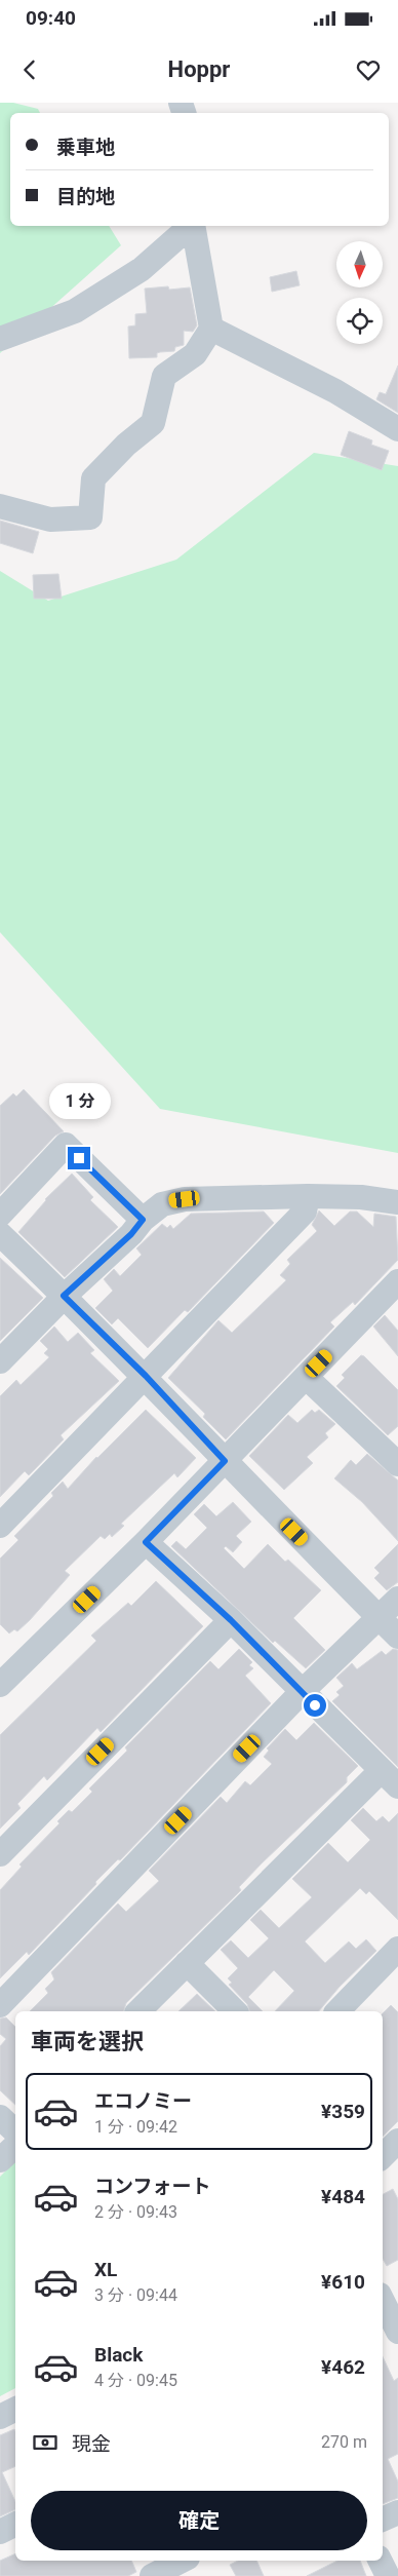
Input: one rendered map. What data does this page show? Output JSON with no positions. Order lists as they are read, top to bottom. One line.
{"north":"bottom","page":{"status":"09:40","header":"Hoppr","banner":["乗車地","目的地"],"bubble":"1 分","heading":"車両を選択","list":[{"name":"エコノミー","note":"1 分 · 09:42","value":"¥359"},{"name":"コンフォート","note":"2 分 · 09:43","value":"¥484"},{"name":"XL","note":"3 分 · 09:44","value":"¥610"},{"name":"Black","note":"4 分 · 09:45","value":"¥462"}],"pay":["現金","270 m"],"buttons":"確定"}}
